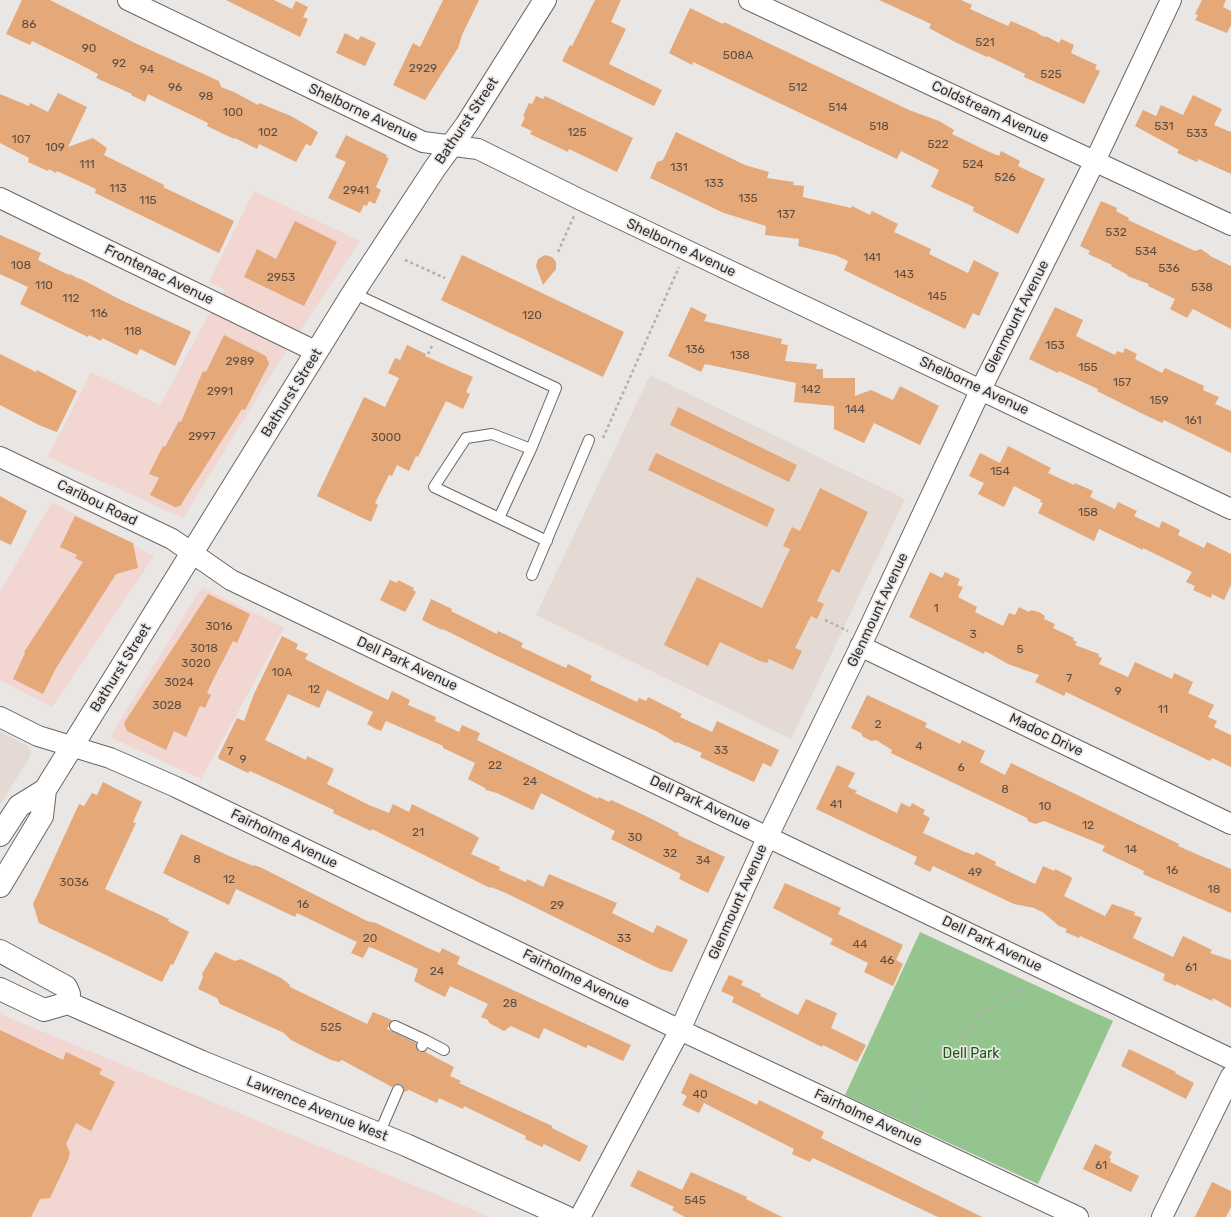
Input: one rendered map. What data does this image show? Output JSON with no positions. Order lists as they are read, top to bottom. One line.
{"streets":{"main road":["Bathurst Street","Lawrence Avenue West"],"street":["Coldstream Avenue","Shelborne Avenue","Frontenac Avenue","Glenmount Avenue","Caribou Road","Dell Park Avenue","Madoc Drive","Fairholme Avenue"]},"crossings":[["Coldstream Avenue","Glenmount Avenue"],["Shelborne Avenue","Bathurst Street"],["Shelborne Avenue","Glenmount Avenue"],["Bathurst Street","Frontenac Avenue"],["Bathurst Street","Caribou Road"],["Bathurst Street","Dell Park Avenue"],["Bathurst Street","Fairholme Avenue"],["Glenmount Avenue","Dell Park Avenue"],["Glenmount Avenue","Madoc Drive"],["Glenmount Avenue","Fairholme Avenue"],["Caribou Road","Dell Park Avenue"]],"parks":["Dell Park"],"house_numbers":["86","521","90","508A","92","2929","94","525","96","512","98","514","100","518","531","102","125","533","107","522","109","111","524","131","526","133","113","2941","135","115","137","532","534","141","108","536","143","2953","110","538","145","112","116","120","118","153","136","138","2989","155","157","142","2991","159","144","161","2997","3000","154","158","1","3016","3","3018","5","3020","10A","7","3024","12","9","3028","11","2","4","33","7","9","22","6","24","8","41","10","12","21","30","14","32","8","34","16","49","12","3036","18","16","29","20","33","44","46","61","24","28","525","40","61","545"]}
